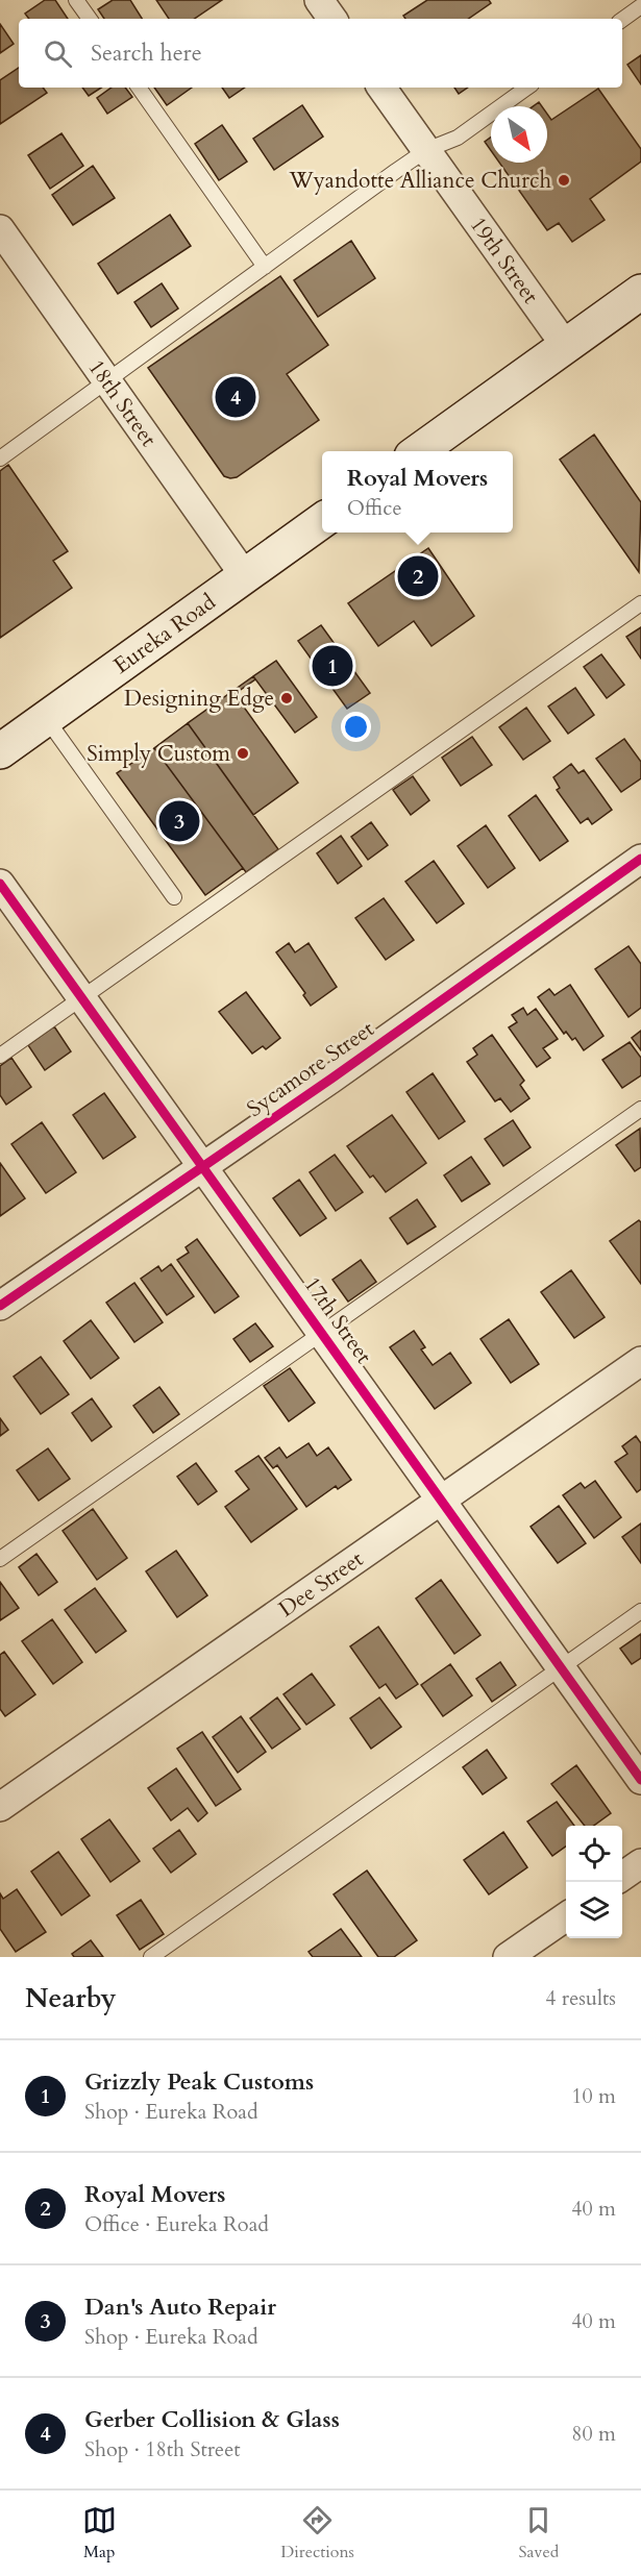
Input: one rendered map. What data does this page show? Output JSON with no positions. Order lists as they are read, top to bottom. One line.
{"streets":{"main road":["Eureka Road"],"street":["19th Street","18th Street","Sycamore Street","17th Street","Dee Street"]},"crossings":[["18th Street","Eureka Road"],["Sycamore Street","17th Street"],["17th Street","Dee Street"]],"places":["Wyandotte Alliance Church","Designing Edge","Simply Custom"],"north":"bottom right","page":{"search":"Search here","pins":["4","2","1","3"],"popup":["Royal Movers","Office"],"heading":["Nearby","4 results"],"list":[{"mark":"1","name":"Grizzly Peak Customs","note":"Shop · Eureka Road","value":"10 m"},{"mark":"2","name":"Royal Movers","note":"Office · Eureka Road","value":"40 m"},{"mark":"3","name":"Dan's Auto Repair","note":"Shop · Eureka Road","value":"40 m"},{"mark":"4","name":"Gerber Collision & Glass","note":"Shop · 18th Street","value":"80 m"}],"nav":["Map","Directions","Saved"]}}
